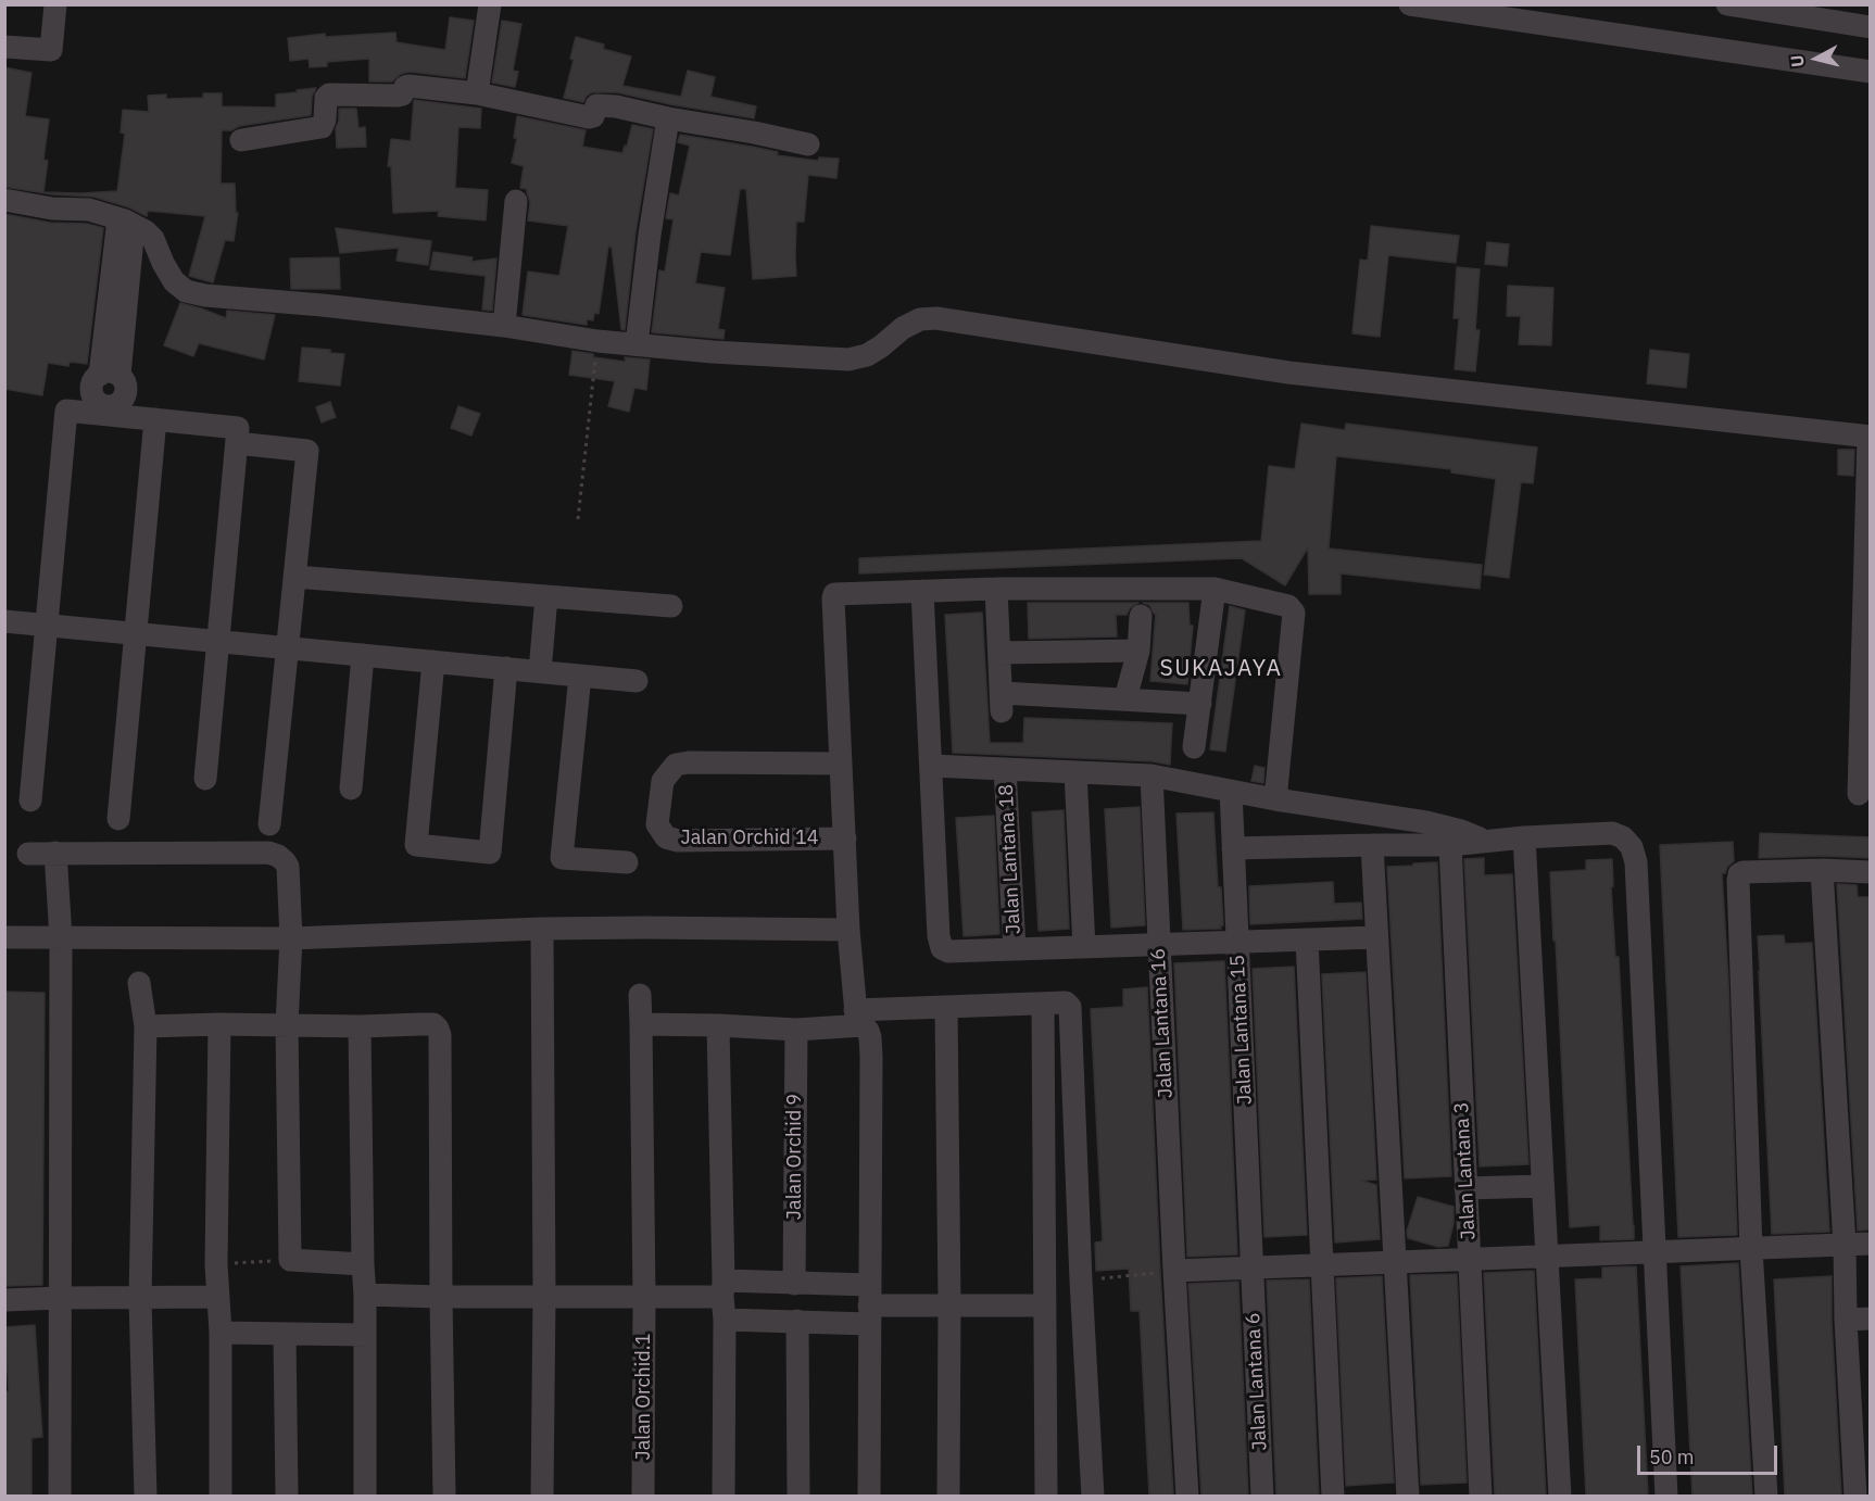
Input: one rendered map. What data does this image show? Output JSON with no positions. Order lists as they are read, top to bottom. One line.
{"streets":{"street":["Jalan Orchid 14","Jalan Lantana 18","Jalan Lantana 16","Jalan Lantana 15","Jalan Orchid 9","Jalan Lantana 3","Jalan Lantana 6","Jalan Orchid.1"]},"crossings":[["Jalan Lantana 15","Jalan Lantana 6"]],"districts":["SUKAJAYA"],"scale_bar":"50 m","north":"left"}
